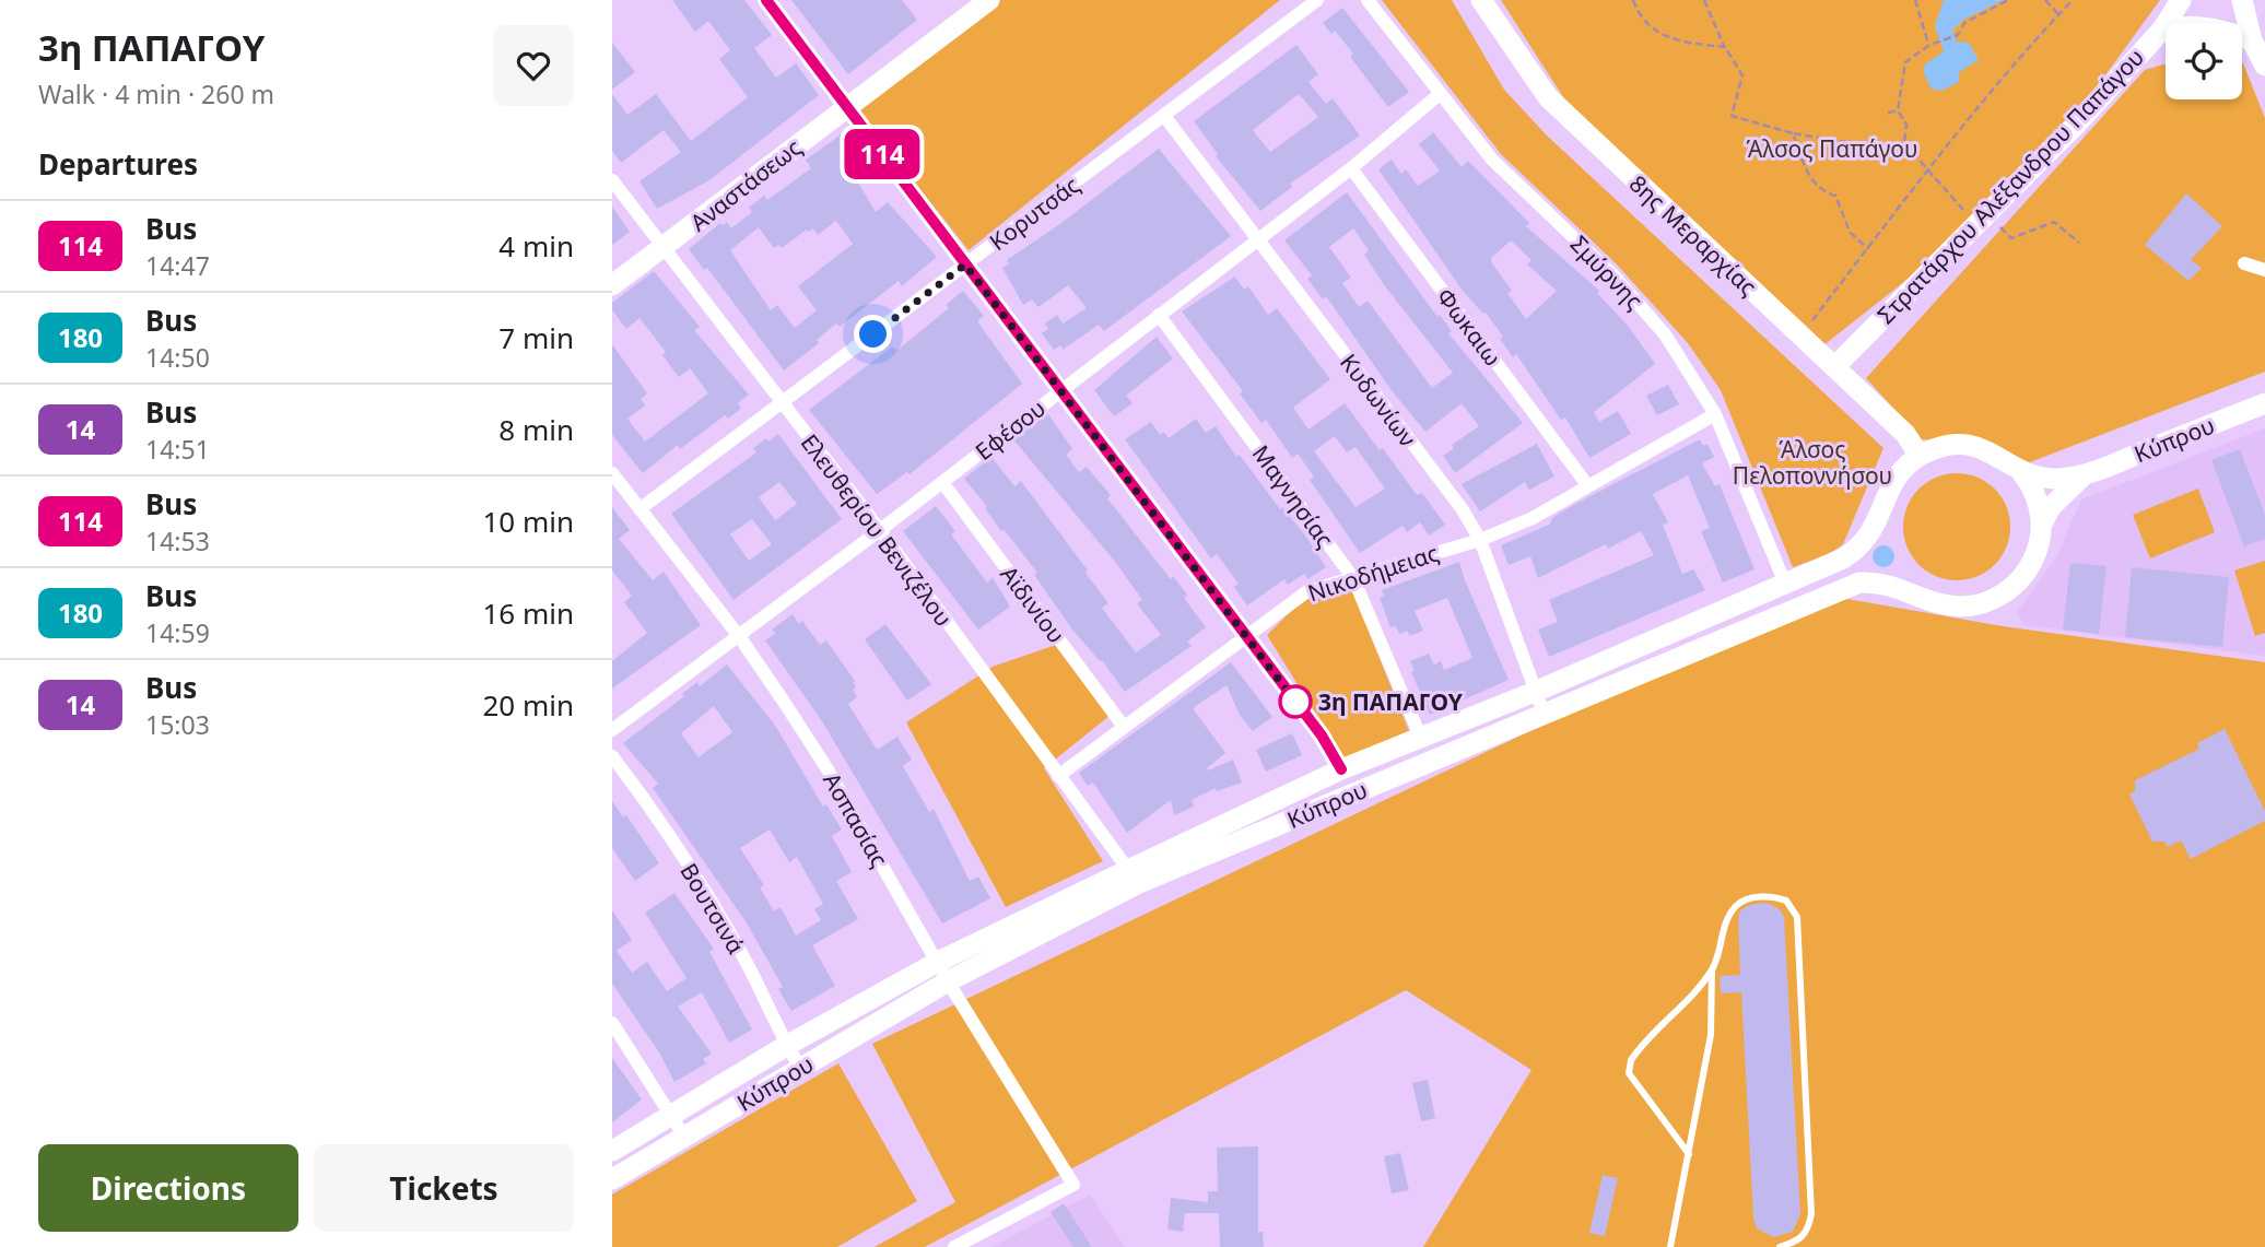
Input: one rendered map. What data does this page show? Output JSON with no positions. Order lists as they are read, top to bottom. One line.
{"streets":{"street":["Αναστάσεως","Στρατάρχου Αλέξανδρου Παπάγου","Κορυτσάς","8ης Μεραρχίας","Σμύρνης","Φωκαιω","Κυδωνίων","Εφέσου","Κύπρου","Μαγνησίας","Ελευθερίου Βενιζέλου","Νικοδήμειας","Αϊδινίου","Ασπασίας","Βουτσινά"]},"crossings":[["Αναστάσεως","Ελευθερίου Βενιζέλου"],["Στρατάρχου Αλέξανδρου Παπάγου","8ης Μεραρχίας"],["Κορυτσάς","Κυδωνίων"],["Κορυτσάς","Ελευθερίου Βενιζέλου"],["Κορυτσάς","Ασπασίας"],["8ης Μεραρχίας","Κύπρου"],["Σμύρνης","Εφέσου"],["Σμύρνης","Κύπρου"],["Σμύρνης","Νικοδήμειας"],["Φωκαιω","Εφέσου"],["Φωκαιω","Νικοδήμειας"],["Κυδωνίων","Εφέσου"],["Κυδωνίων","Κύπρου"],["Κυδωνίων","Νικοδήμειας"],["Εφέσου","Μαγνησίας"],["Εφέσου","Ελευθερίου Βενιζέλου"],["Εφέσου","Αϊδινίου"],["Εφέσου","Ασπασίας"],["Κύπρου","Μαγνησίας"],["Κύπρου","Ελευθερίου Βενιζέλου"],["Κύπρου","Ασπασίας"],["Κύπρου","Βουτσινά"],["Μαγνησίας","Νικοδήμειας"],["Ελευθερίου Βενιζέλου","Νικοδήμειας"],["Νικοδήμειας","Αϊδινίου"]],"parks":["Άλσος Παπάγου","Άλσος Πελοποννήσου"],"places":["3η ΠΑΠΑΓΟΥ"],"lines":["bus line 114"],"page":{"heading":[["3η ΠΑΠΑΓΟΥ","Walk · 4 min · 260 m"],"Departures"],"on_map":"114","list":[{"mark":"114","name":"Bus","note":"14:47","value":"4 min"},{"mark":"180","name":"Bus","note":"14:50","value":"7 min"},{"mark":"14","name":"Bus","note":"14:51","value":"8 min"},{"mark":"114","name":"Bus","note":"14:53","value":"10 min"},{"mark":"180","name":"Bus","note":"14:59","value":"16 min"},{"mark":"14","name":"Bus","note":"15:03","value":"20 min"}],"buttons":["Directions","Tickets"]}}
